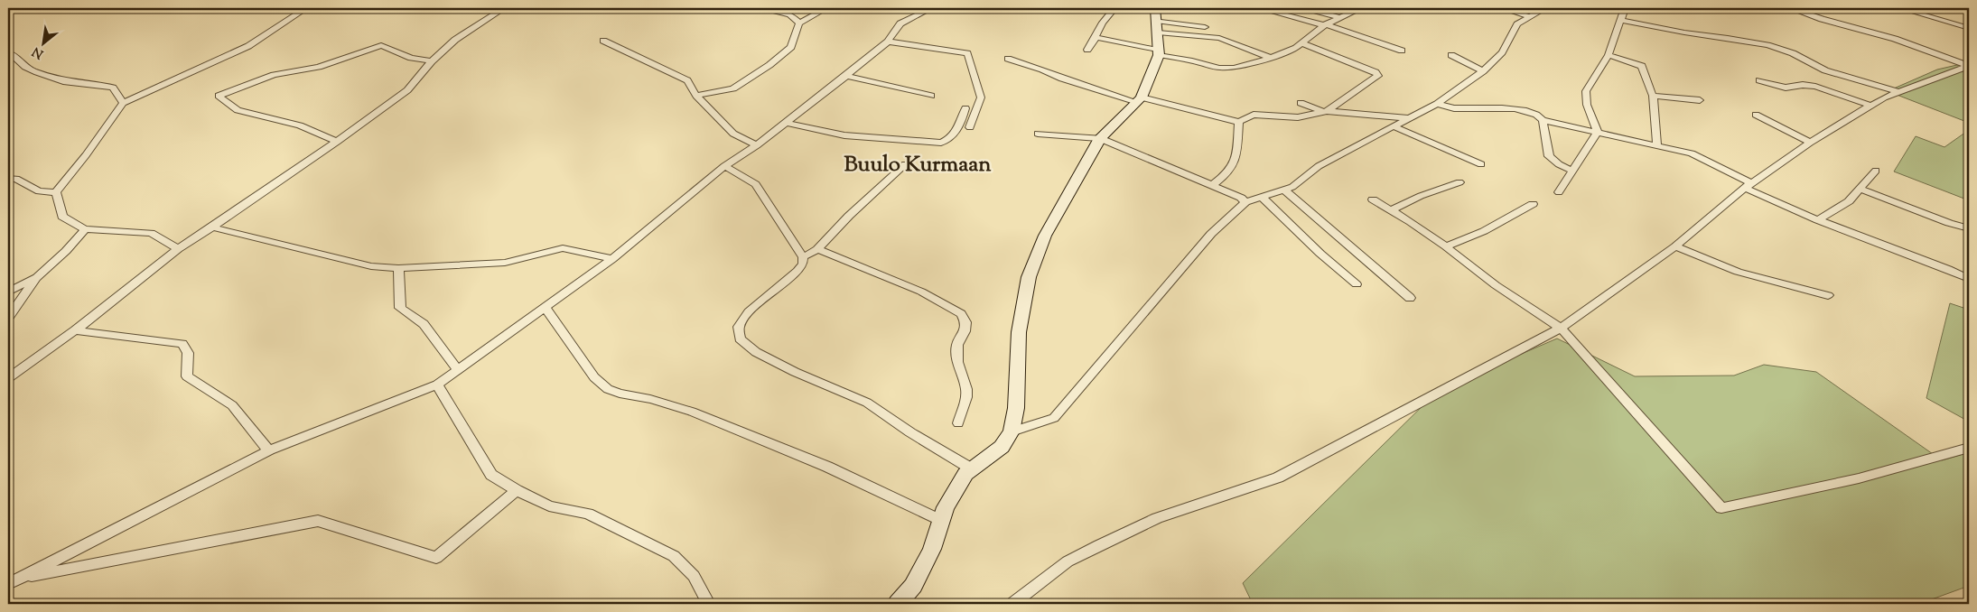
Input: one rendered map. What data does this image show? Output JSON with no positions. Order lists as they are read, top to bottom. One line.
{"districts":["Buulo Kurmaan"],"north":"bottom left"}
